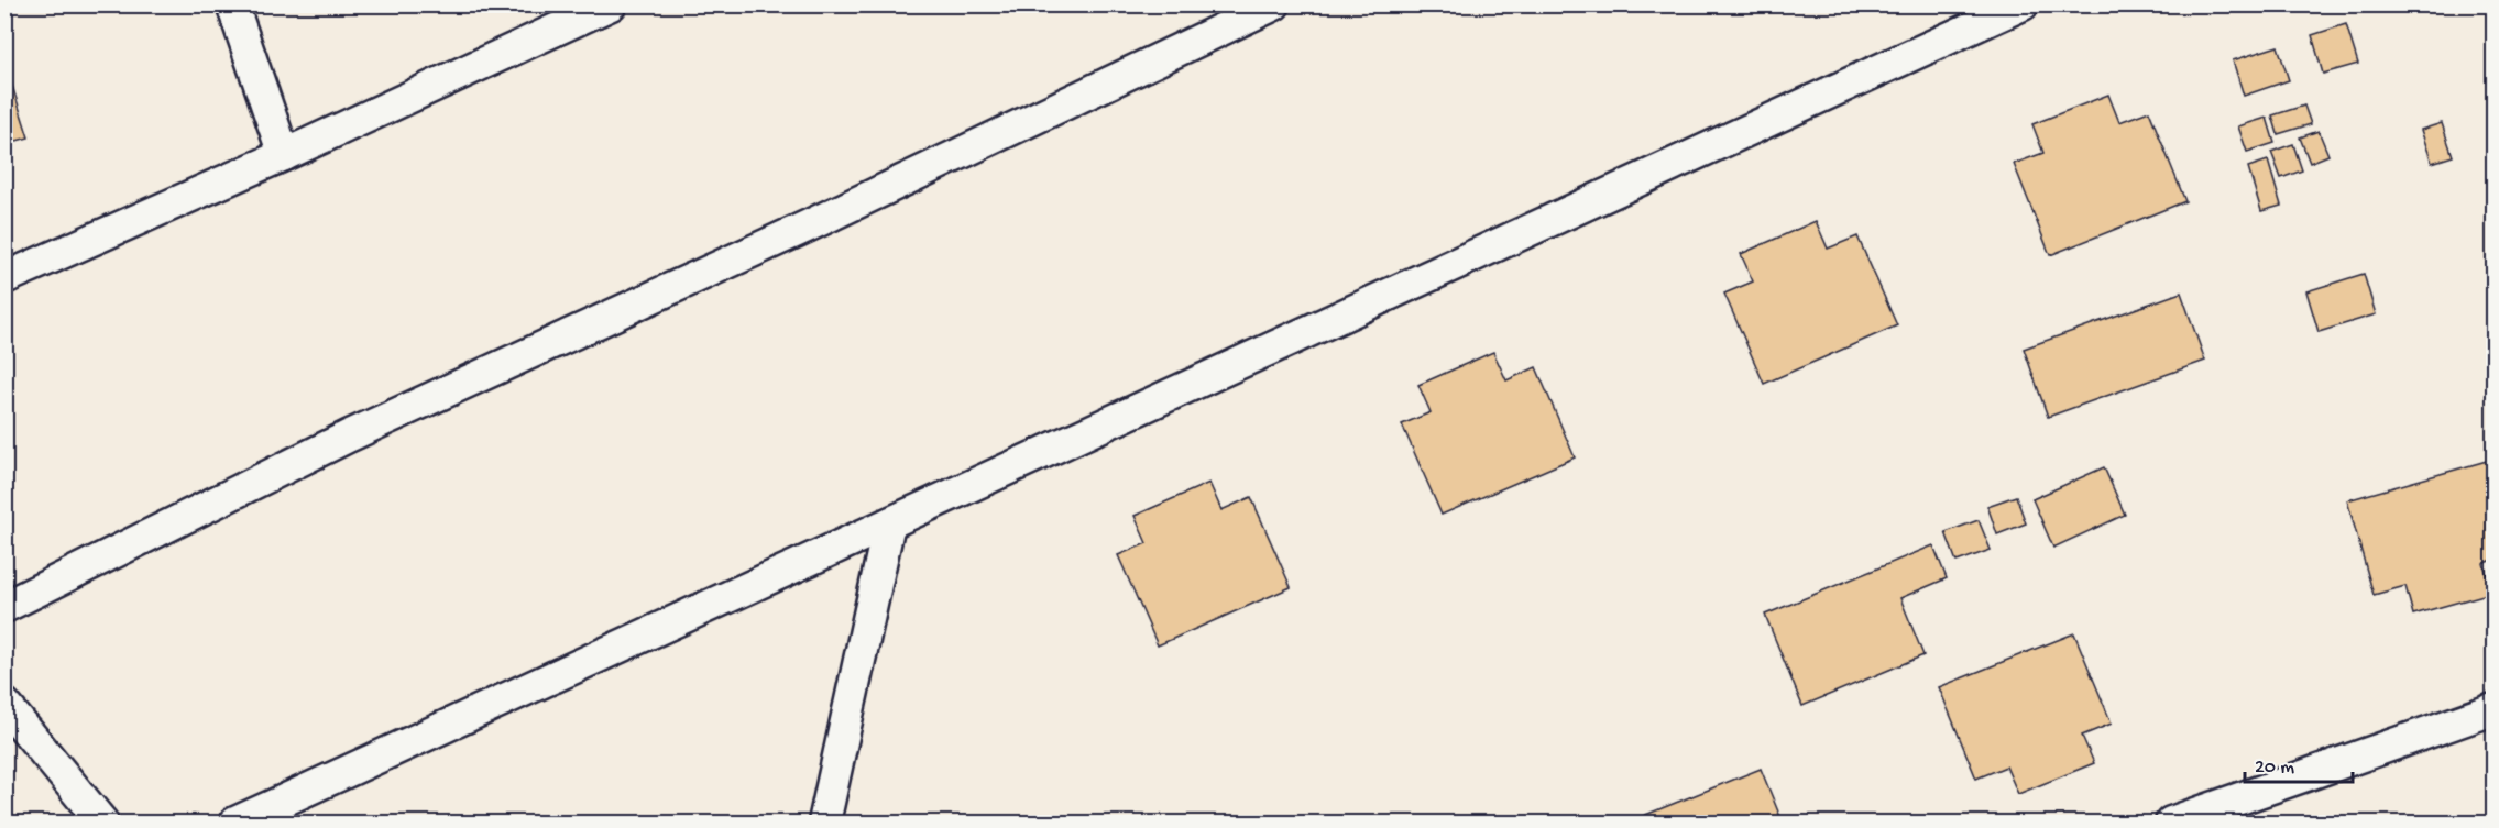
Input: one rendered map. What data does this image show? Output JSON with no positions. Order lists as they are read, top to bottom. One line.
{"scale_bar":"20 m"}
